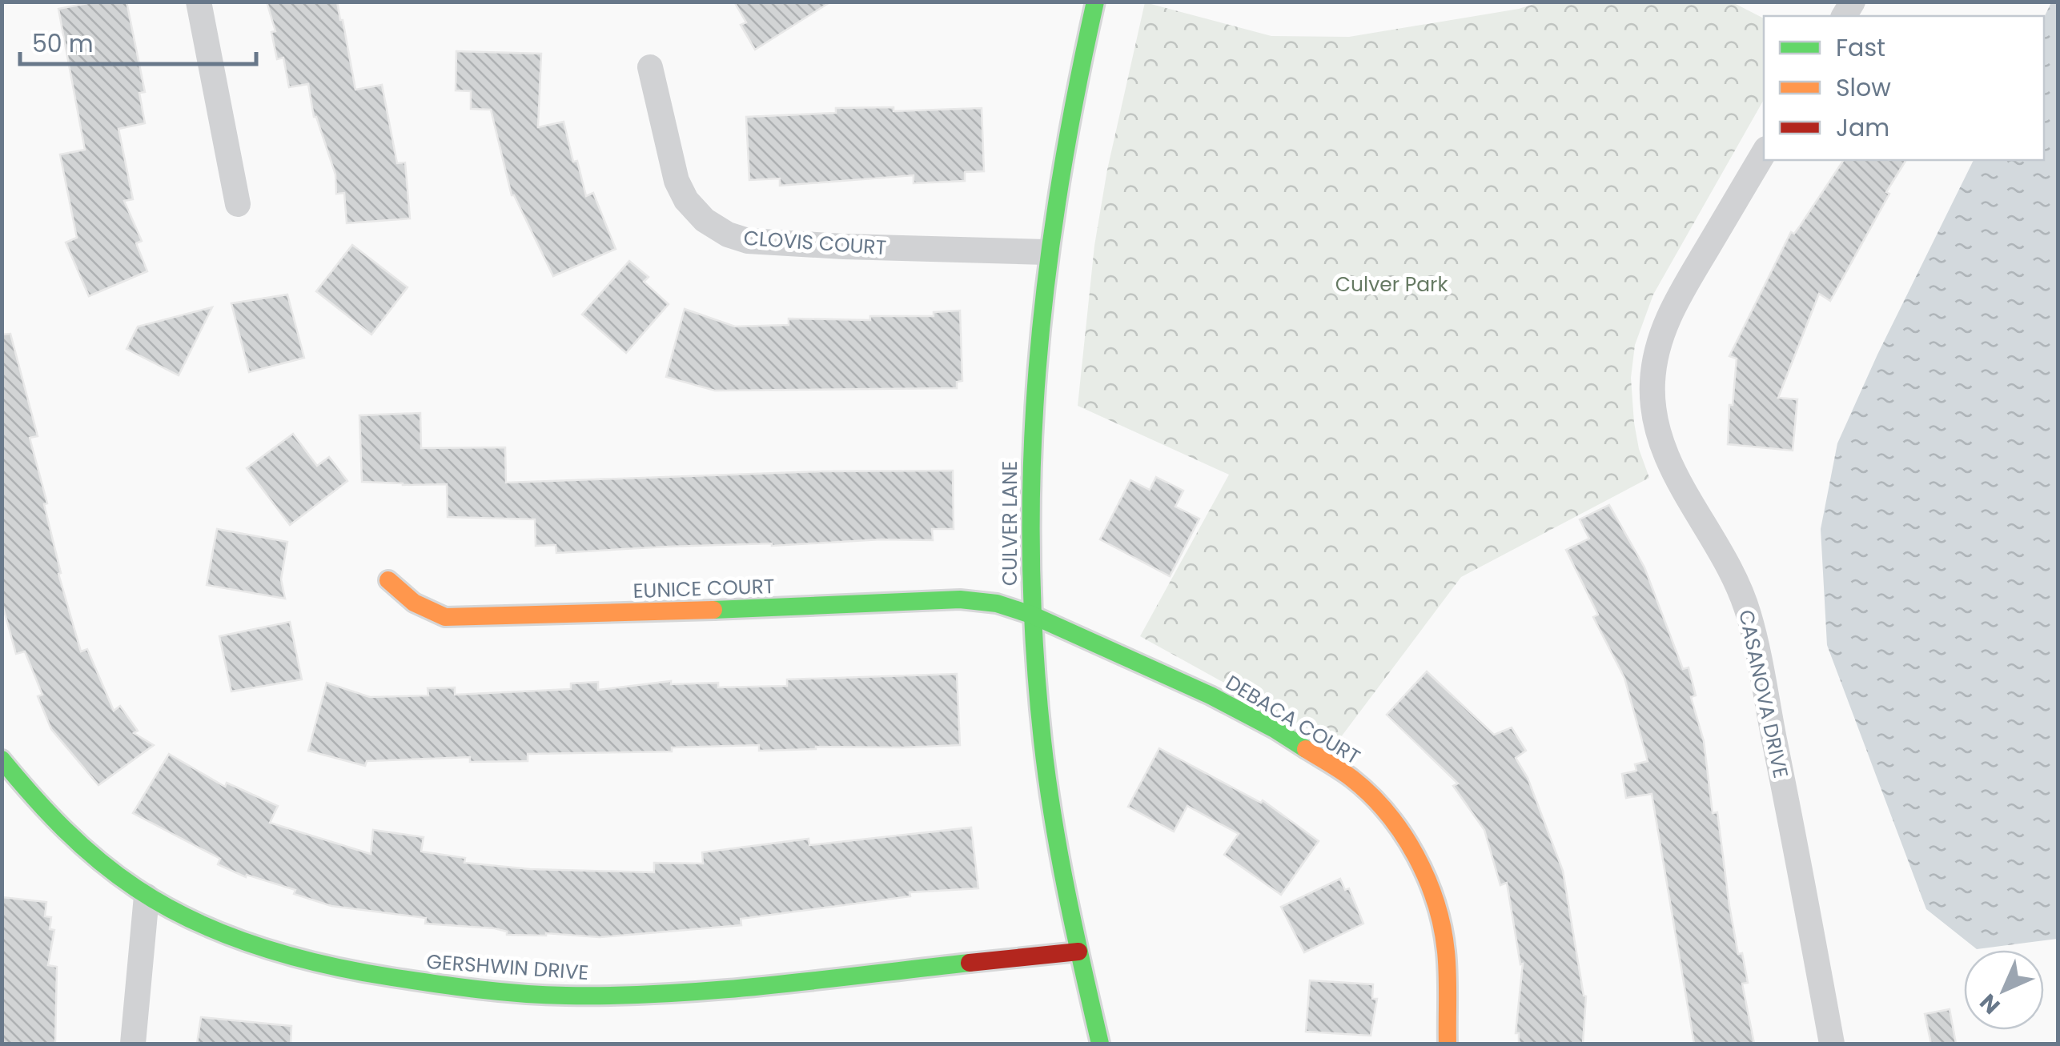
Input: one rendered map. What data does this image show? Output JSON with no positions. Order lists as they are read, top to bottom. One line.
{"streets":{"street":["CLOVIS COURT","CULVER LANE","EUNICE COURT","CASANOVA DRIVE","DEBACA COURT","GERSHWIN DRIVE"]},"crossings":[["CLOVIS COURT","CULVER LANE"],["CULVER LANE","EUNICE COURT"],["CULVER LANE","DEBACA COURT"],["CULVER LANE","GERSHWIN DRIVE"],["EUNICE COURT","DEBACA COURT"]],"parks":["Culver Park"],"legend":["Fast","Slow","Jam"],"scale_bar":"50 m","north":"bottom left"}
